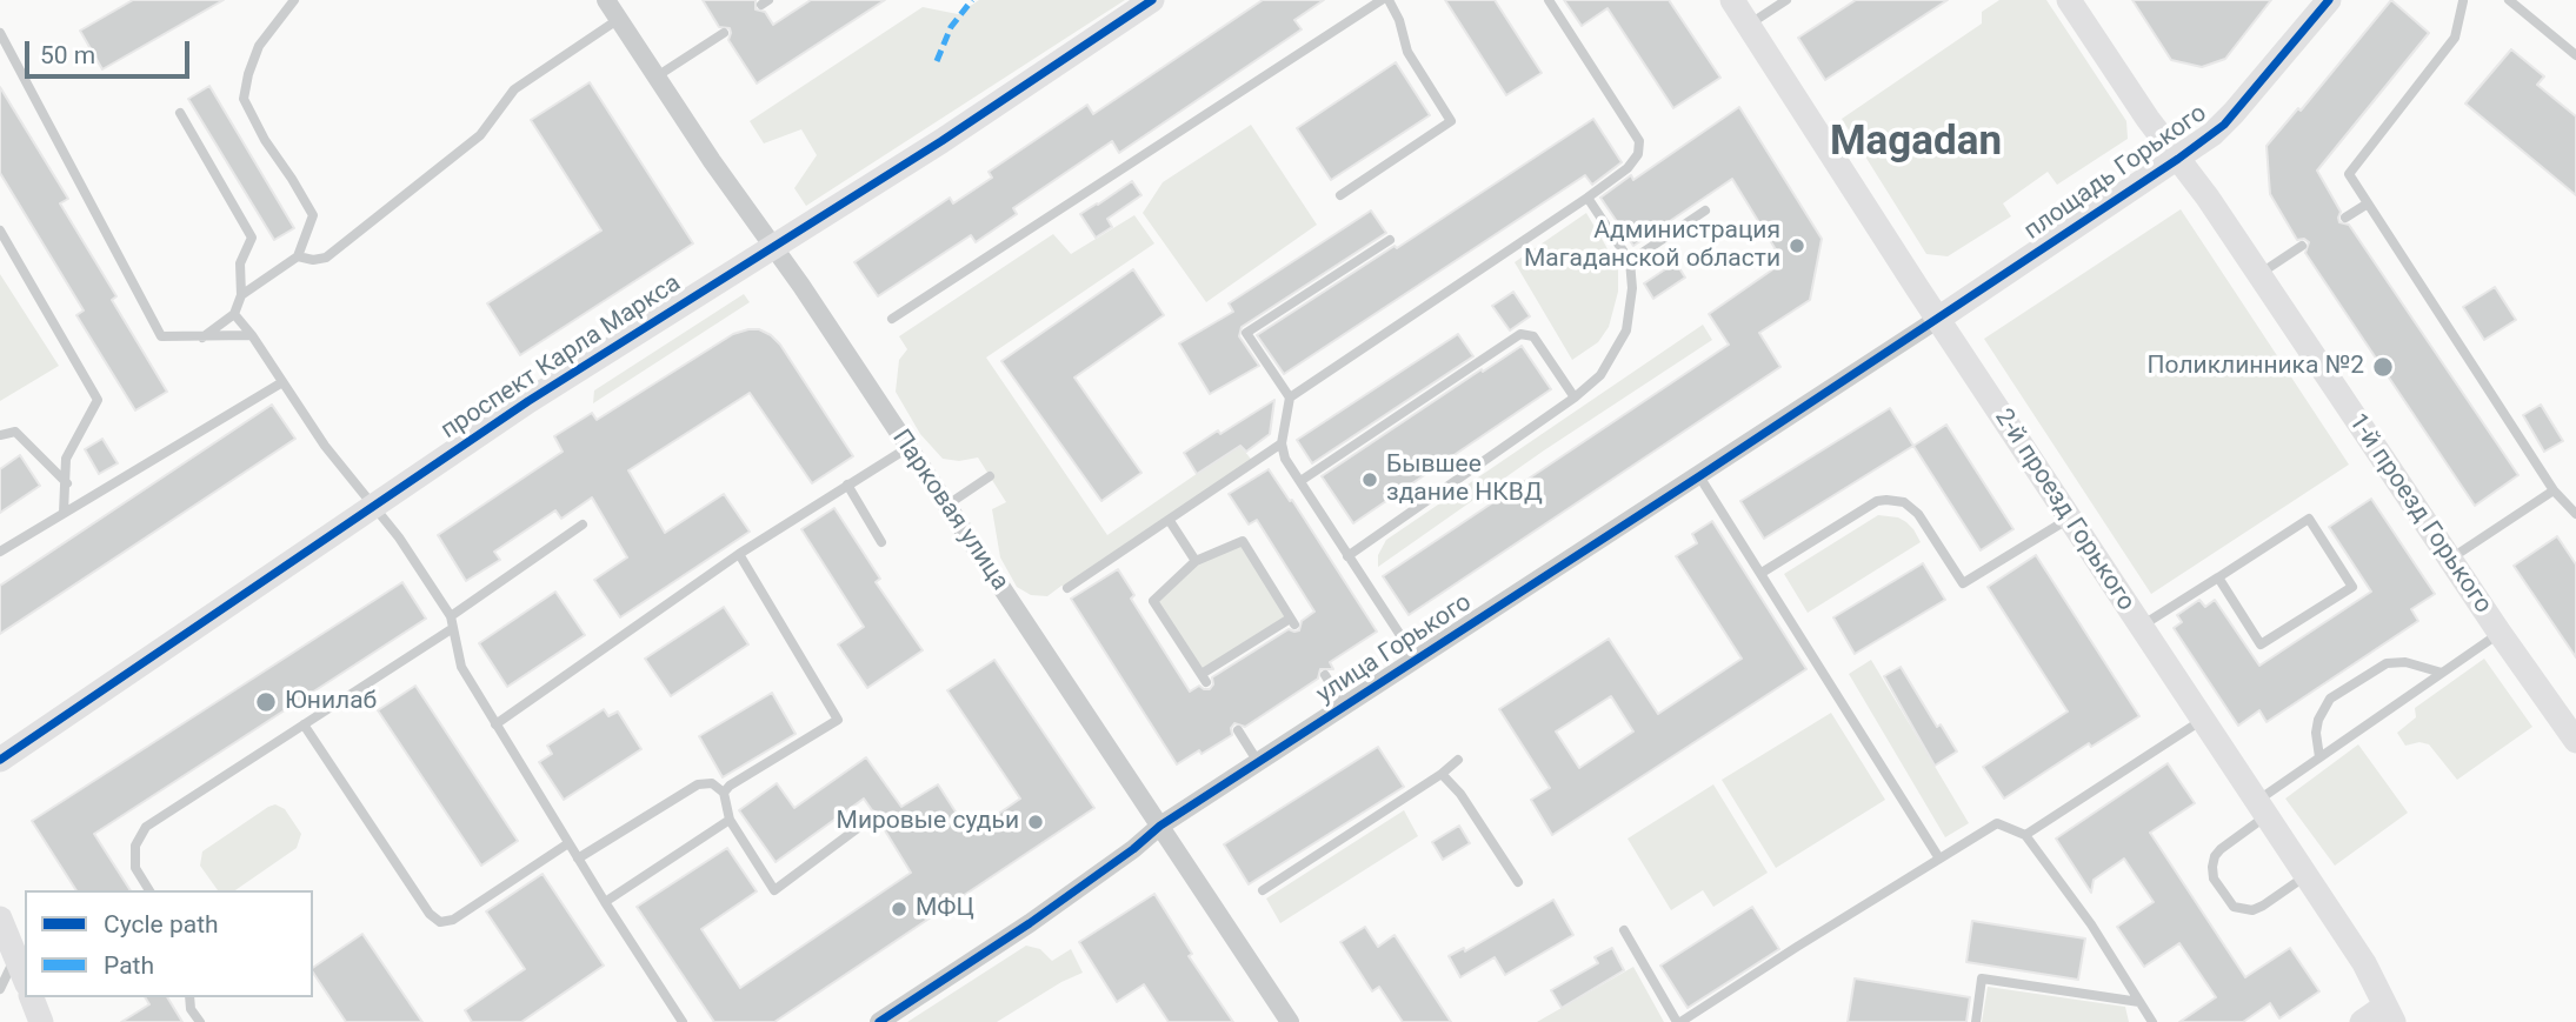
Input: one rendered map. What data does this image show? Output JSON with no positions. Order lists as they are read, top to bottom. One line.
{"streets":{"street":["площадь Горького","проспект Карла Маркса","Парковая улица","2-й проезд Горького","1-й проезд Горького","улица Горького"]},"crossings":[["площадь Горького","2-й проезд Горького"],["площадь Горького","1-й проезд Горького"],["площадь Горького","улица Горького"],["проспект Карла Маркса","Парковая улица"],["Парковая улица","улица Горького"],["2-й проезд Горького","улица Горького"]],"districts":["Magadan"],"places":["Администрация Магаданской области","Поликлинника №2","Бывшее здание НКВД","Юнилаб","Мировые судьи","МФЦ"],"legend":["Cycle path","Path"],"scale_bar":"50 m"}
